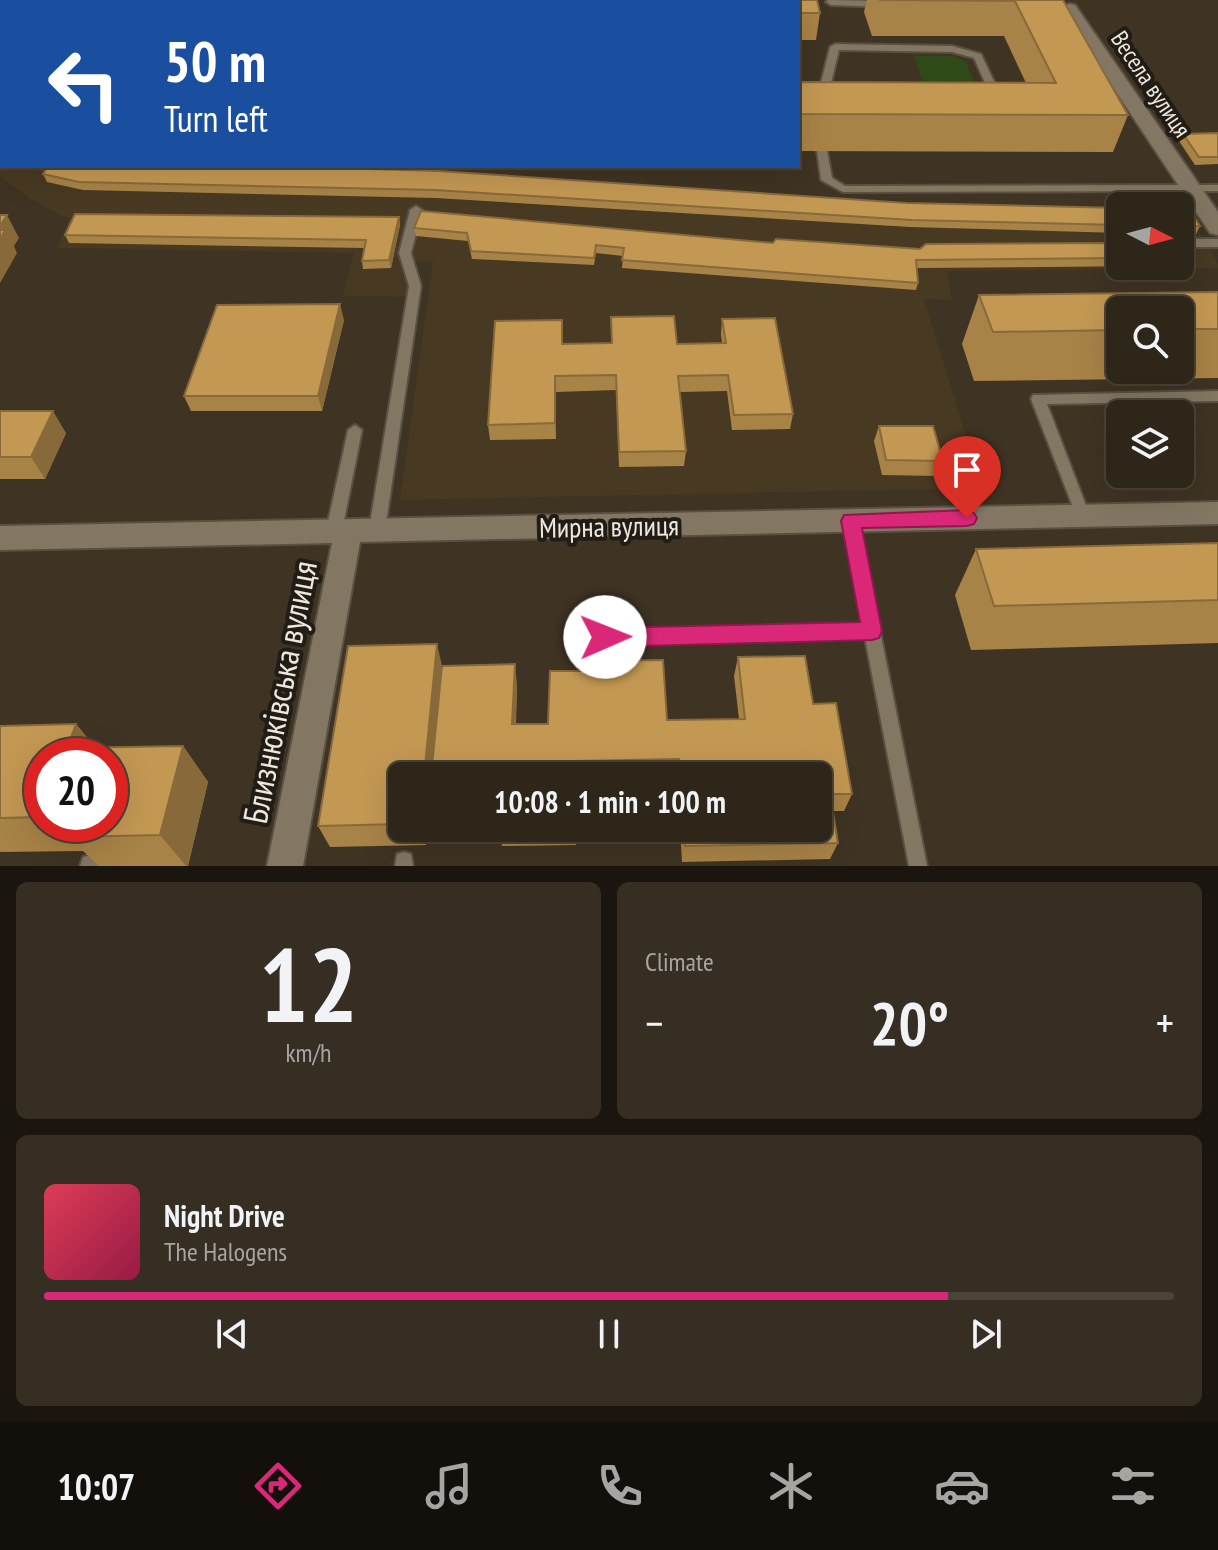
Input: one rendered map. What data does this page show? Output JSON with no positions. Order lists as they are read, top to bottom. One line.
{"streets":{"street":["Весела вулиця","Мирна вулиця","Близнюківська вулиця"]},"crossings":[["Мирна вулиця","Близнюківська вулиця"]],"north":"right","page":{"turn":["50 m","Turn left"],"limit":"20","trip":"10:08 · 1 min · 100 m","tile":[["12","km/h"],"Climate"],"heat":["−","20°","+"],"song":["Night Drive","The Halogens"],"tabs":"10:07"}}
